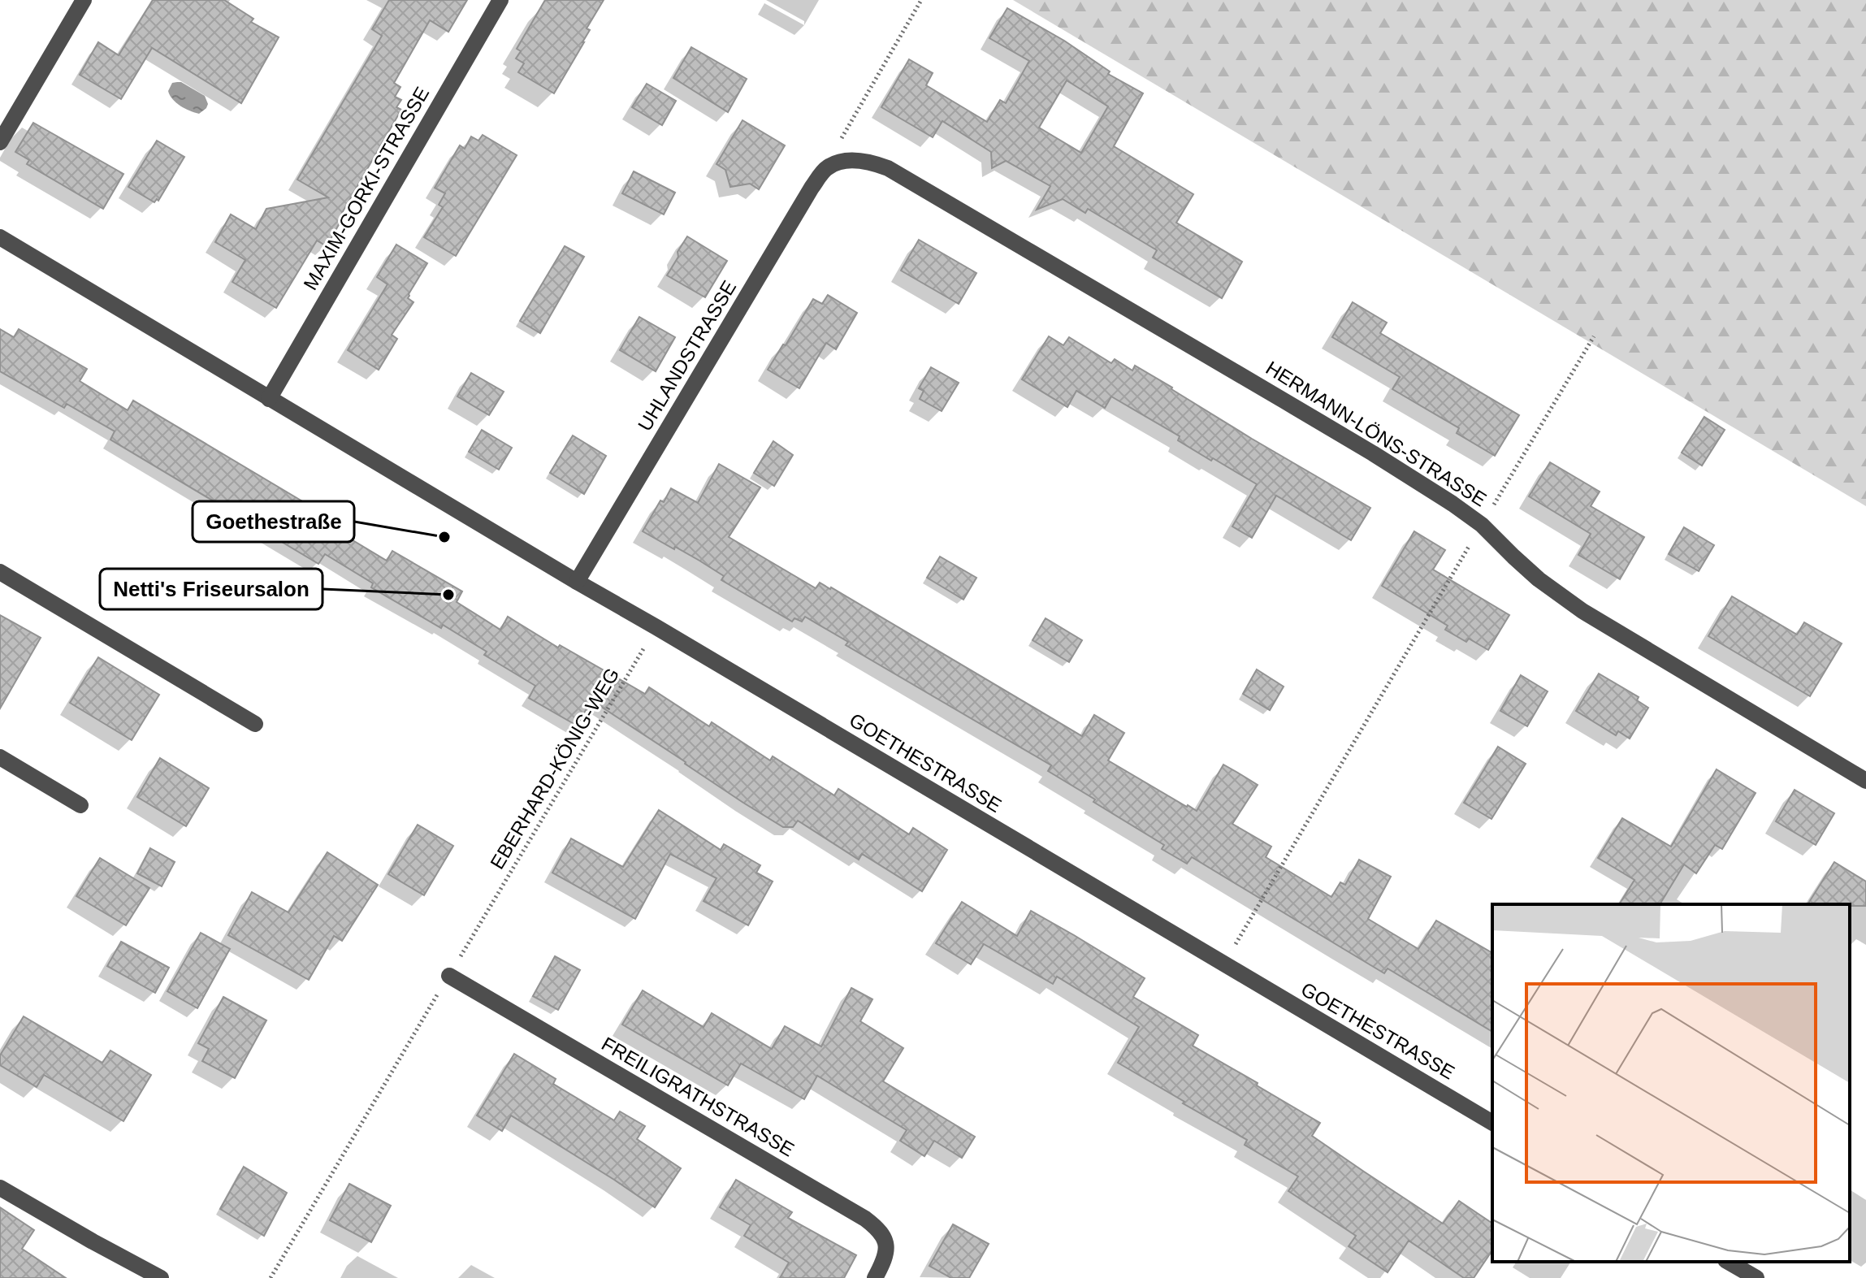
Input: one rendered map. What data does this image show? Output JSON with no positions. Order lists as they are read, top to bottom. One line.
{"streets":{"street":["MAXIM-GORKI-STRASSE","UHLANDSTRASSE","HERMANN-LÖNS-STRASSE","GOETHESTRASSE","FREILIGRATHSTRASSE"],"path":["EBERHARD-KÖNIG-WEG"]},"crossings":[["MAXIM-GORKI-STRASSE","GOETHESTRASSE"],["UHLANDSTRASSE","HERMANN-LÖNS-STRASSE"],["UHLANDSTRASSE","GOETHESTRASSE"],["GOETHESTRASSE","EBERHARD-KÖNIG-WEG"]],"places":["Goethestraße","Netti's Friseursalon"]}
